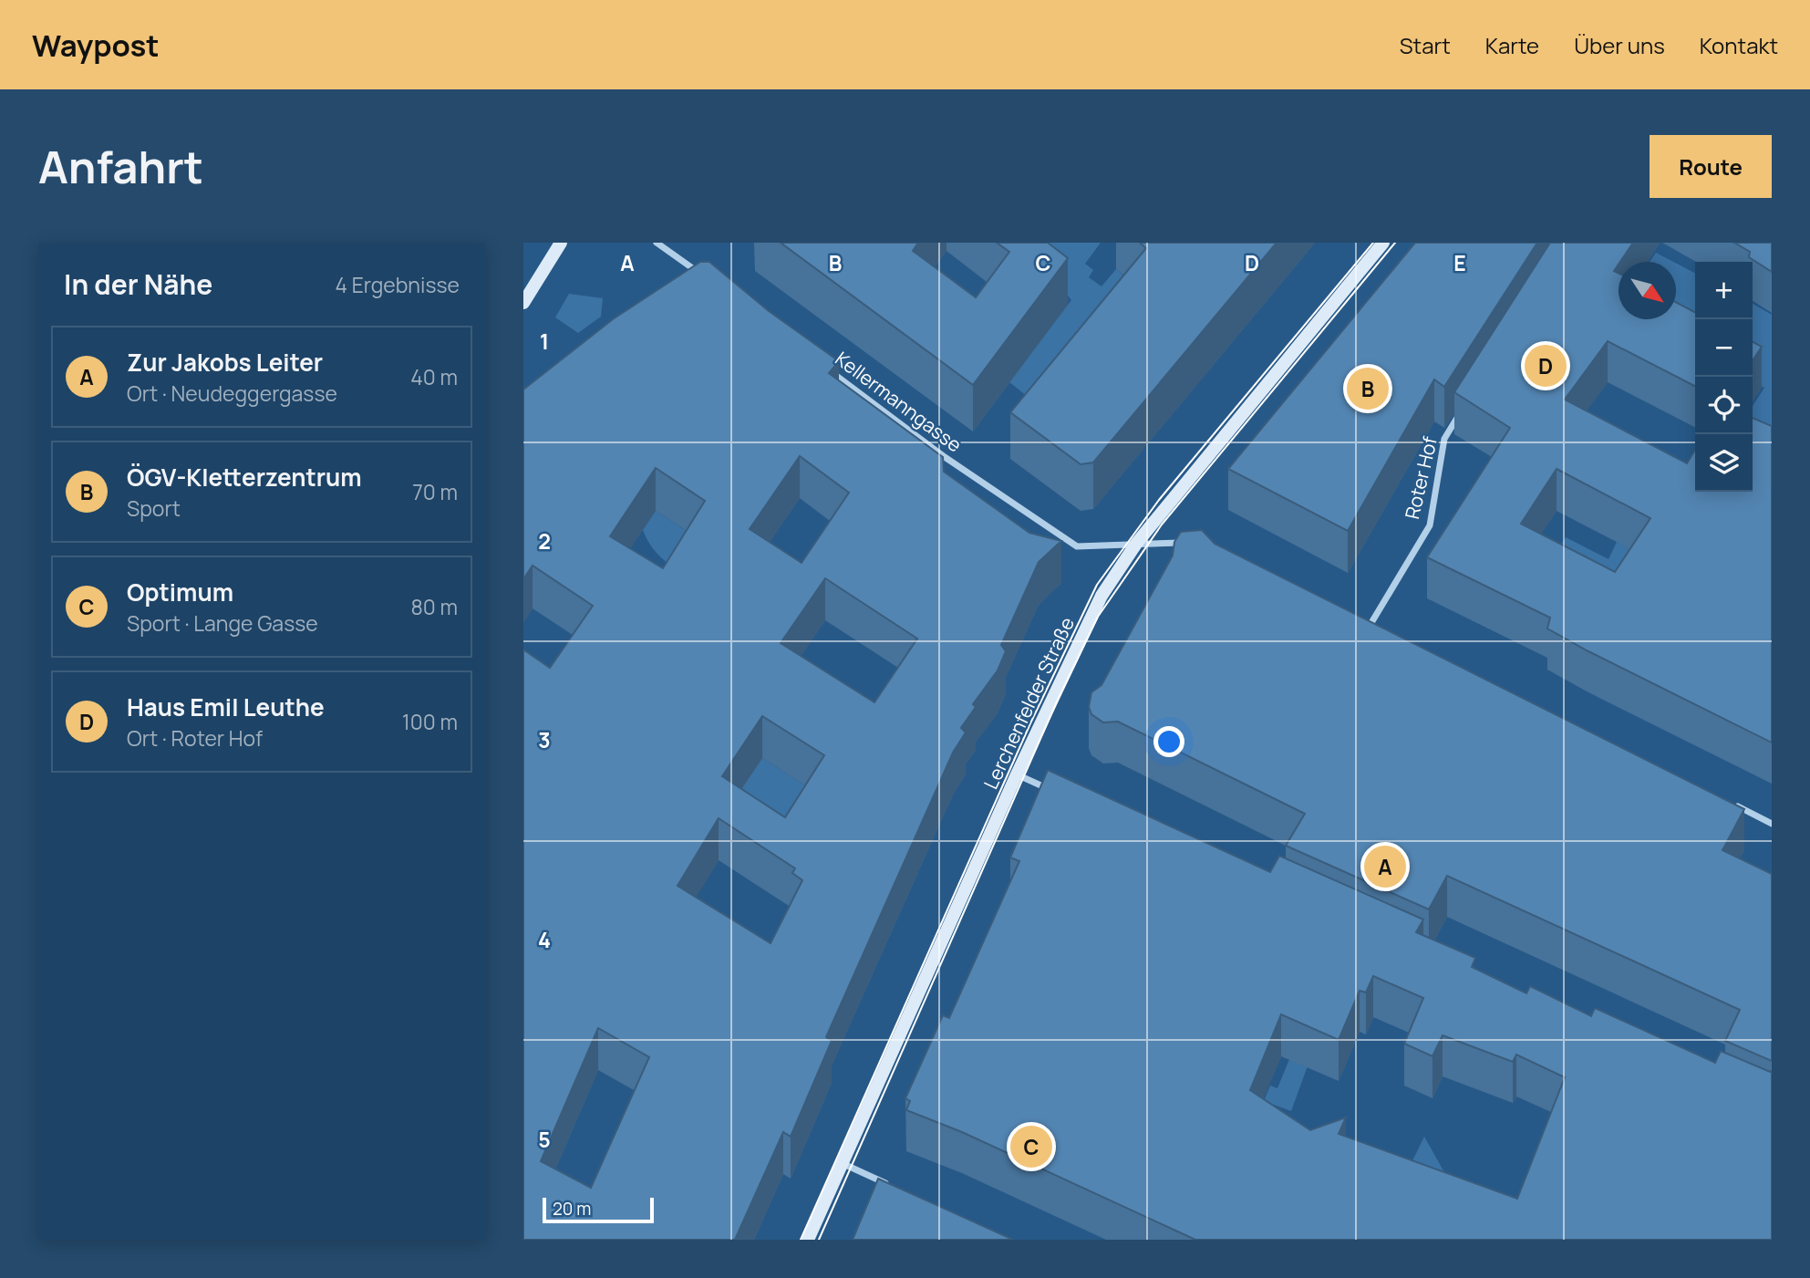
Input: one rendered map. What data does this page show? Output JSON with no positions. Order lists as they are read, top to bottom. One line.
{"streets":{"main road":["Lerchenfelder Straße"],"street":["Kellermanngasse","Roter Hof"]},"crossings":[["Kellermanngasse","Lerchenfelder Straße"]],"scale_bar":"20 m","north":"bottom right","page":{"header":"Waypost","nav":["Start","Karte","Über uns","Kontakt"],"buttons":"Route","title":"Anfahrt","heading":["In der Nähe","4 Ergebnisse"],"map_buttons":["+","−"],"list":[{"mark":"A","name":"Zur Jakobs Leiter","note":"Ort · Neudeggergasse","value":"40 m"},{"mark":"B","name":"ÖGV-Kletterzentrum","note":"Sport","value":"70 m"},{"mark":"C","name":"Optimum","note":"Sport · Lange Gasse","value":"80 m"},{"mark":"D","name":"Haus Emil Leuthe","note":"Ort · Roter Hof","value":"100 m"}],"pins":["D","B","A","C"],"scale":"20 m"},"grid":{"columns":["A","B","C","D","E"],"rows":["1","2","3","4","5"]}}
